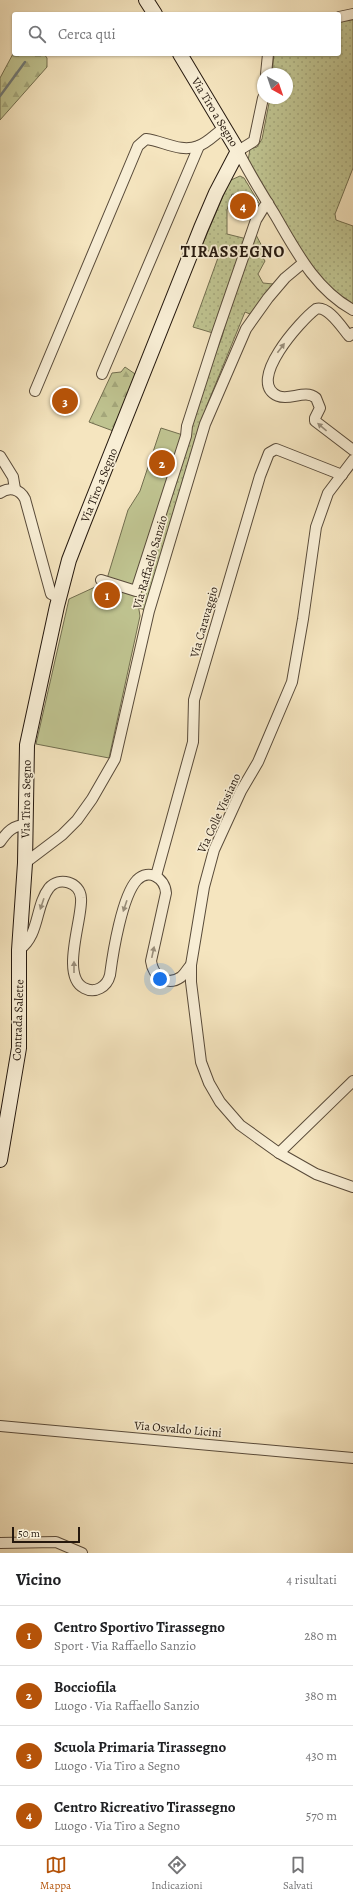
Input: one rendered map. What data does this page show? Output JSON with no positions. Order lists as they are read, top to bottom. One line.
{"streets":{"main road":["Via Tiro a Segno","Contrada Salette"],"street":["Via Raffaello Sanzio","Via Caravaggio","Via Colle Vissiano","Via Osvaldo Licini"]},"crossings":[["Via Tiro a Segno","Via Raffaello Sanzio"],["Via Tiro a Segno","Contrada Salette"],["Via Caravaggio","Via Colle Vissiano"]],"districts":["TIRASSEGNO"],"scale_bar":"50 m","north":"bottom right","page":{"search":"Cerca qui","pins":["4","3","2","1"],"scale":"50 m","heading":["Vicino","4 risultati"],"list":[{"mark":"1","name":"Centro Sportivo Tirassegno","note":"Sport · Via Raffaello Sanzio","value":"280 m"},{"mark":"2","name":"Bocciofila","note":"Luogo · Via Raffaello Sanzio","value":"380 m"},{"mark":"3","name":"Scuola Primaria Tirassegno","note":"Luogo · Via Tiro a Segno","value":"430 m"},{"mark":"4","name":"Centro Ricreativo Tirassegno","note":"Luogo · Via Tiro a Segno","value":"570 m"}],"nav":["Mappa","Indicazioni","Salvati"]}}
